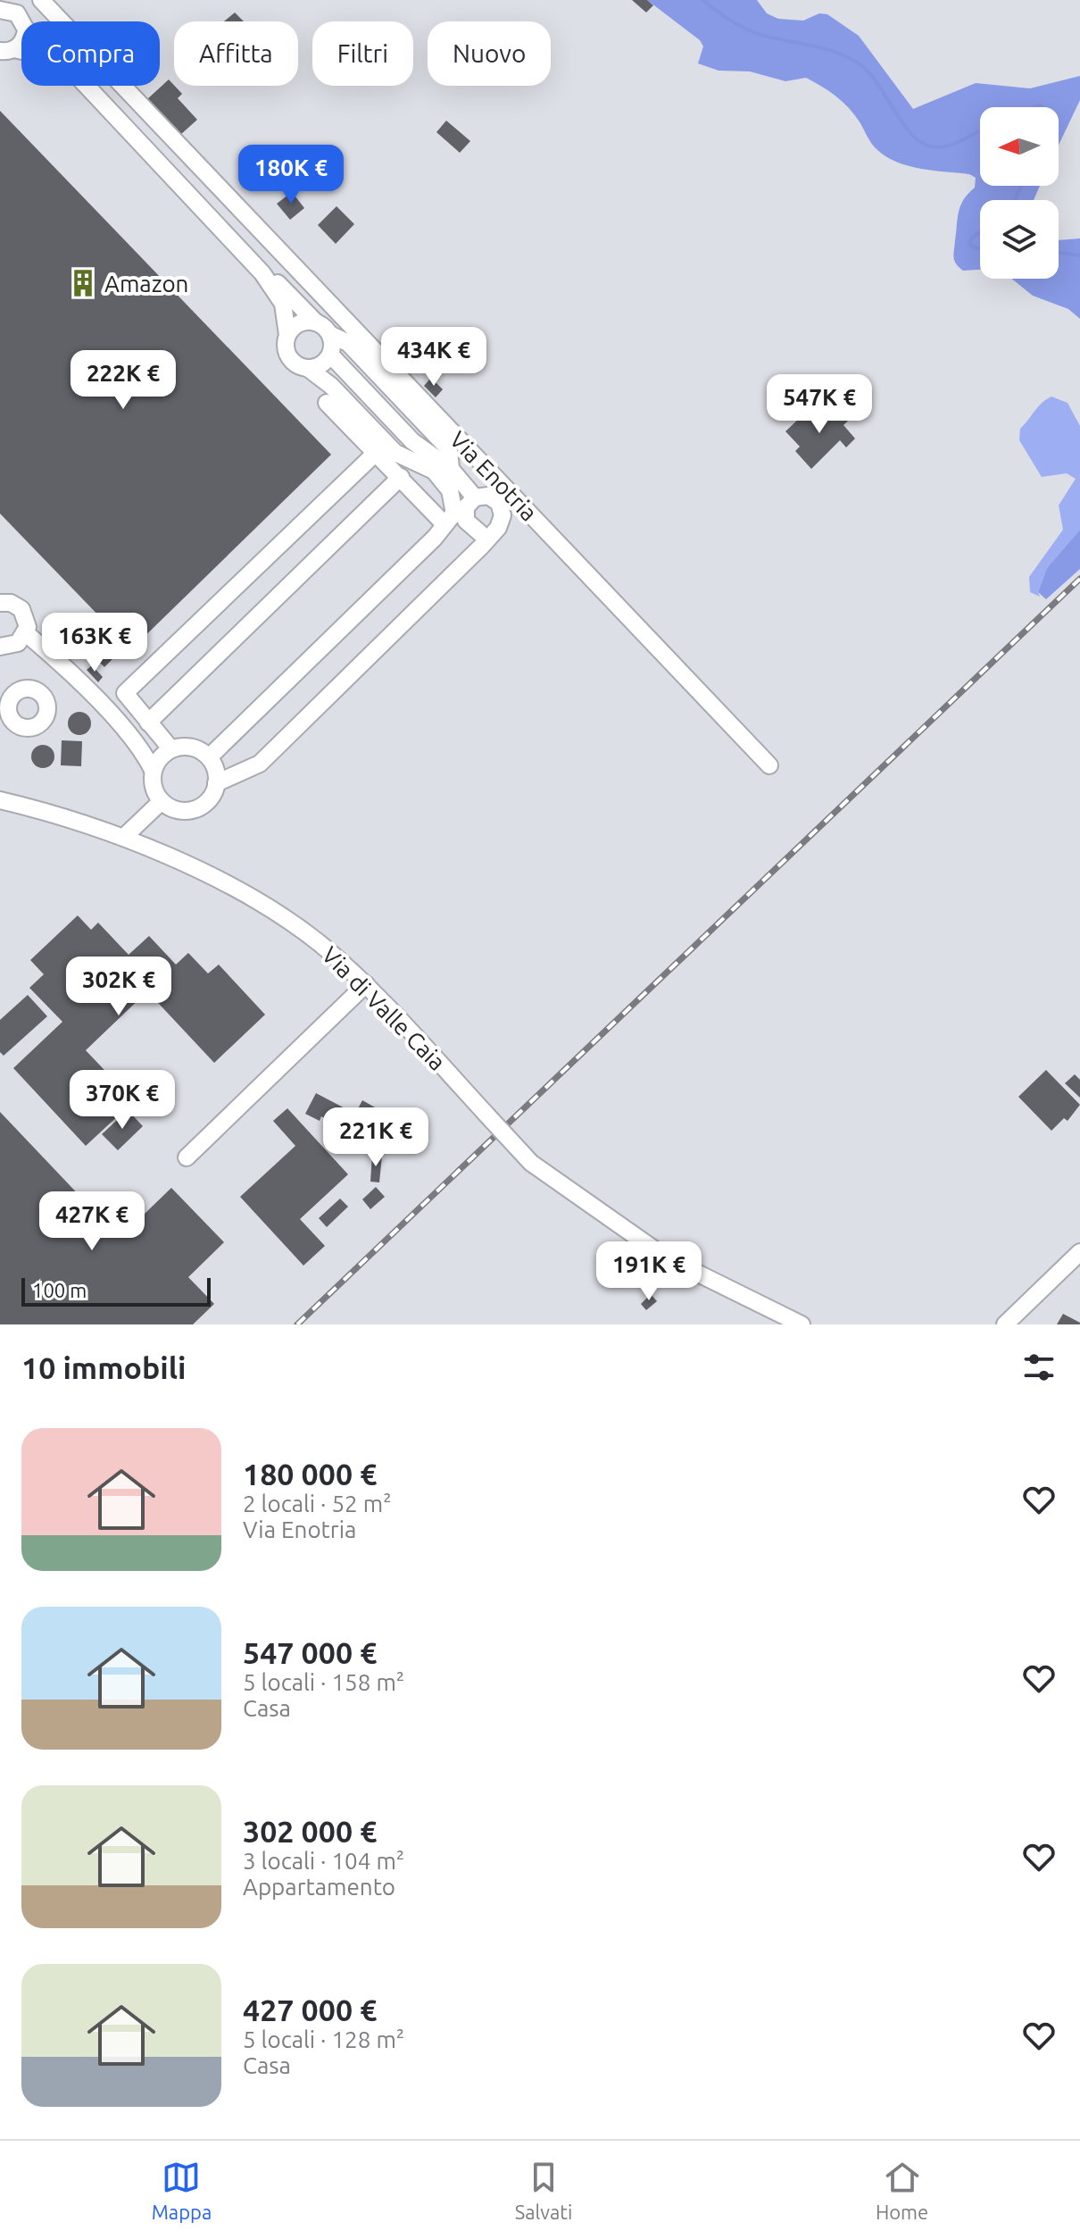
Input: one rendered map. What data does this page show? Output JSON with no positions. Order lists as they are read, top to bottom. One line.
{"streets":{"street":["Via Enotria","Via di Valle Caia"]},"places":{"building":["Amazon"]},"scale_bar":"100 m","north":"left","page":{"chip":["Compra","Affitta","Filtri","Nuovo"],"price":["180K €","434K €","222K €","547K €","163K €","302K €","370K €","221K €","427K €","191K €"],"scale":"100 m","heading":"10 immobili","list":[{"name":"180 000 €","note":"2 locali · 52 m² · Via Enotria"},{"name":"547 000 €","note":"5 locali · 158 m² · Casa"},{"name":"302 000 €","note":"3 locali · 104 m² · Appartamento"},{"name":"427 000 €","note":"5 locali · 128 m² · Casa"}],"tabs":["Mappa","Salvati","Home"]}}
